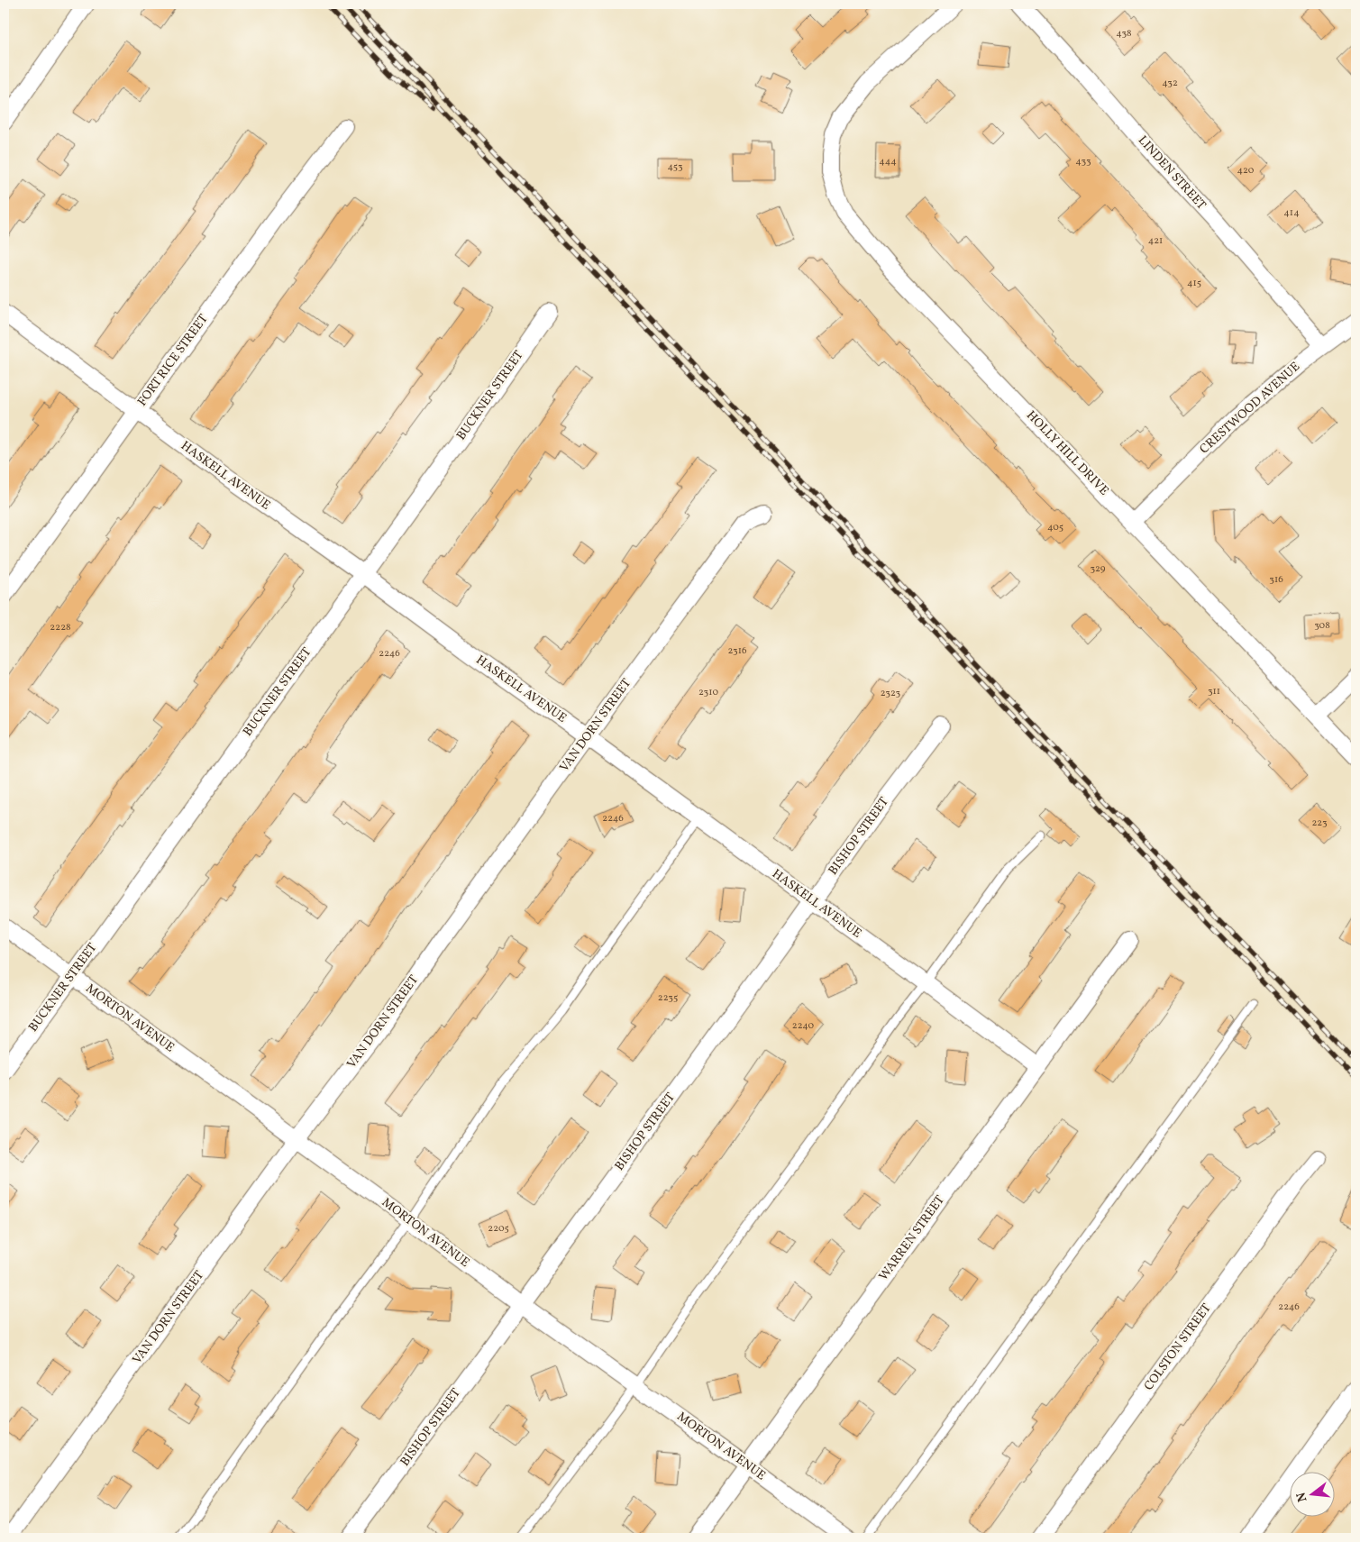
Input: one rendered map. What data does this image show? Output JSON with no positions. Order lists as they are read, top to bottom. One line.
{"streets":{"street":["LINDEN STREET","FORT RICE STREET","BUCKNER STREET","CRESTWOOD AVENUE","HOLLY HILL DRIVE","HASKELL AVENUE","VAN DORN STREET","BISHOP STREET","MORTON AVENUE","WARREN STREET","COLSTON STREET"]},"crossings":[["LINDEN STREET","CRESTWOOD AVENUE"],["FORT RICE STREET","HASKELL AVENUE"],["BUCKNER STREET","HASKELL AVENUE"],["BUCKNER STREET","MORTON AVENUE"],["CRESTWOOD AVENUE","HOLLY HILL DRIVE"],["HASKELL AVENUE","VAN DORN STREET"],["HASKELL AVENUE","BISHOP STREET"],["HASKELL AVENUE","WARREN STREET"],["VAN DORN STREET","MORTON AVENUE"],["BISHOP STREET","MORTON AVENUE"],["MORTON AVENUE","WARREN STREET"]],"house_numbers":["438","432","444","433","453","420","414","421","415","405","329","316","308","2228","2316","2246","311","2310","2323","2246","223","2235","2240","2205","2246"],"north":"left"}
